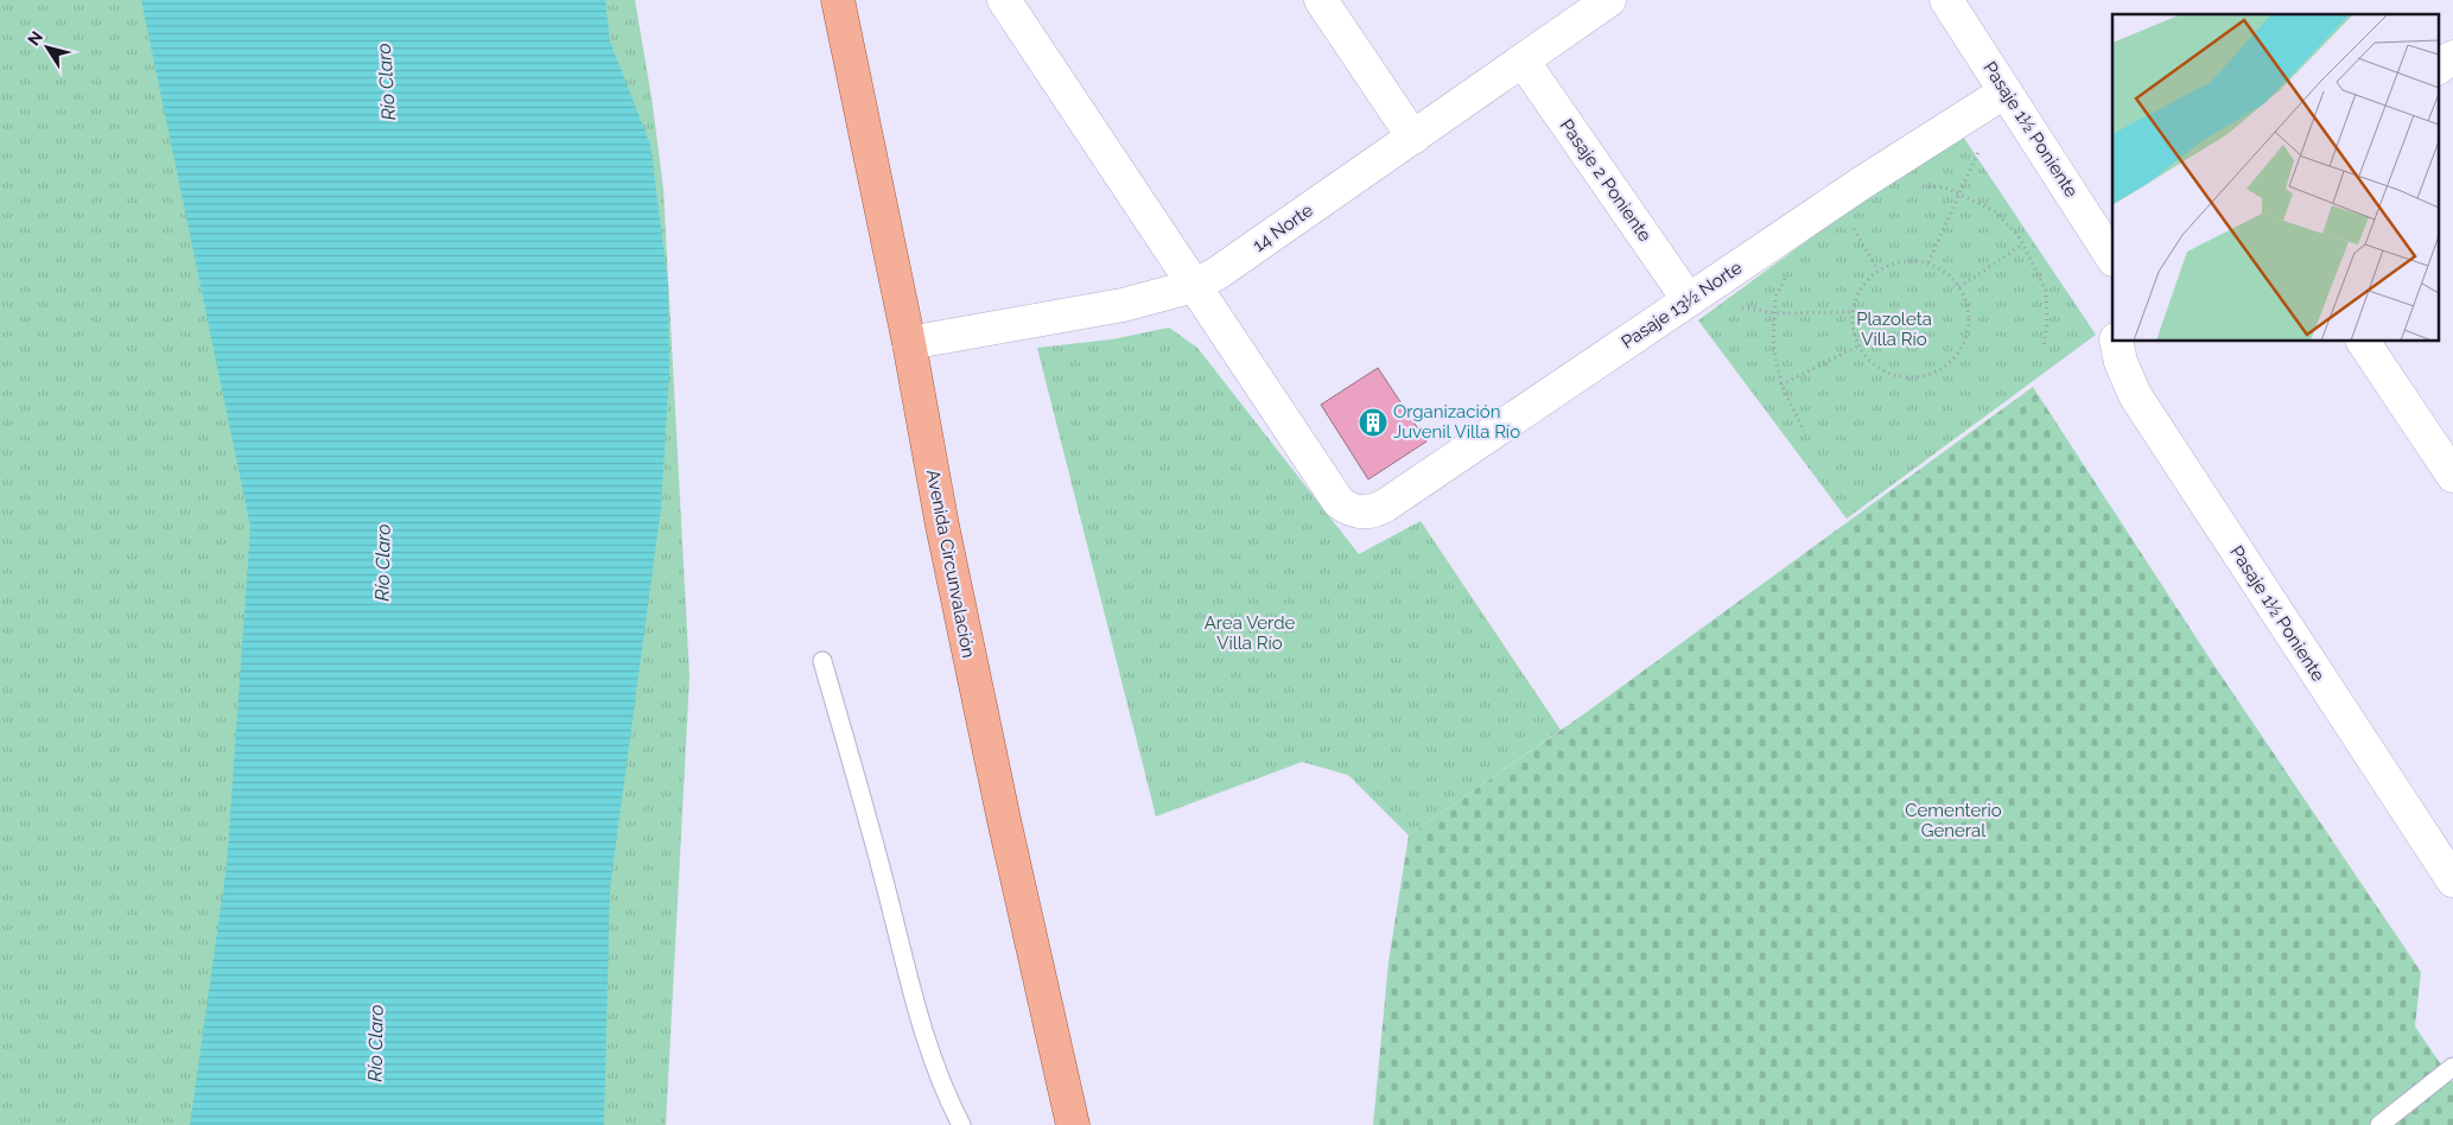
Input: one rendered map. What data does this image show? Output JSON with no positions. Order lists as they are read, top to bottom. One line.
{"streets":{"main road":["Avenida Circunvalación"],"street":["Pasaje 1½ Poniente","Pasaje 2 Poniente","14 Norte","Pasaje 13½ Norte"]},"crossings":[["Pasaje 1½ Poniente","Pasaje 13½ Norte"],["Pasaje 2 Poniente","14 Norte"],["Pasaje 2 Poniente","Pasaje 13½ Norte"],["14 Norte","Pasaje 13½ Norte"],["14 Norte","Avenida Circunvalación"]],"water":["Río Claro"],"parks":["Plazoleta Villa Río","Area Verde Villa Río","Cementerio General"],"places":{"building":["Organización Juvenil Villa Río"]},"north":"top left"}
